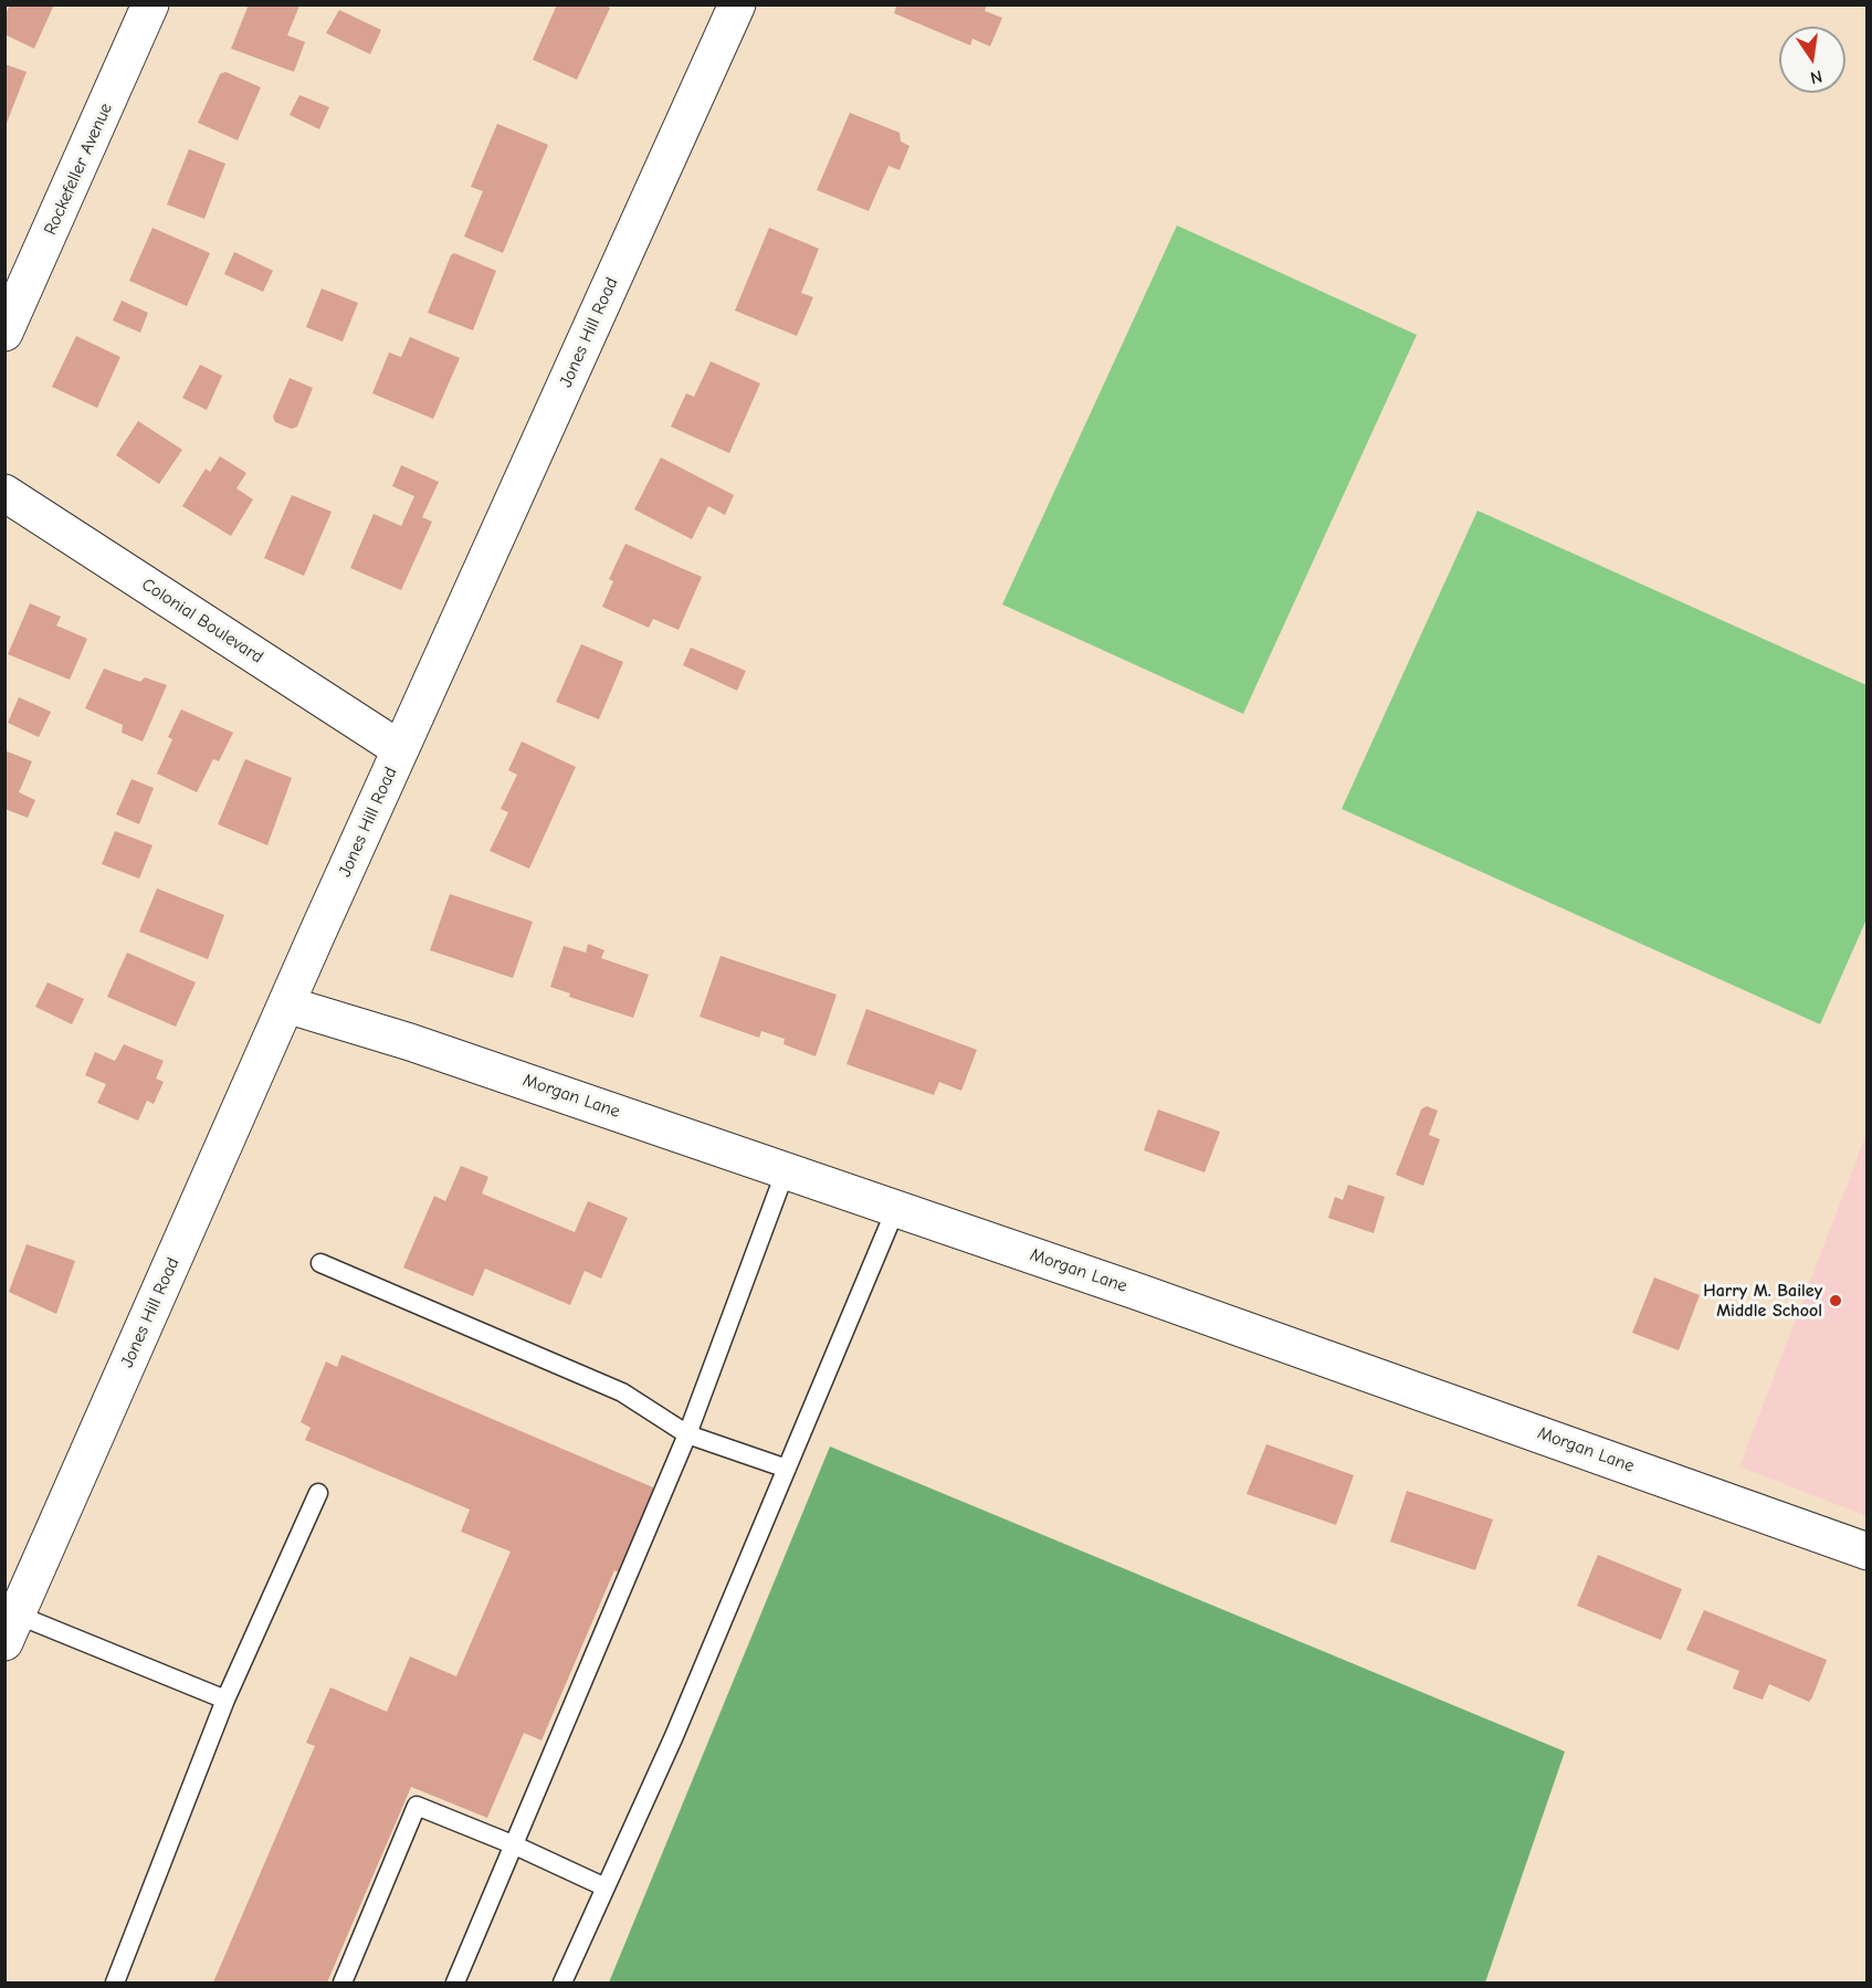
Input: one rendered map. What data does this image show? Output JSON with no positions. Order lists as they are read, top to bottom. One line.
{"streets":{"street":["Rockefeller Avenue","Jones Hill Road","Colonial Boulevard","Morgan Lane"]},"crossings":[["Jones Hill Road","Colonial Boulevard"],["Jones Hill Road","Morgan Lane"]],"places":["Harry M. Bailey Middle School"],"north":"bottom"}
